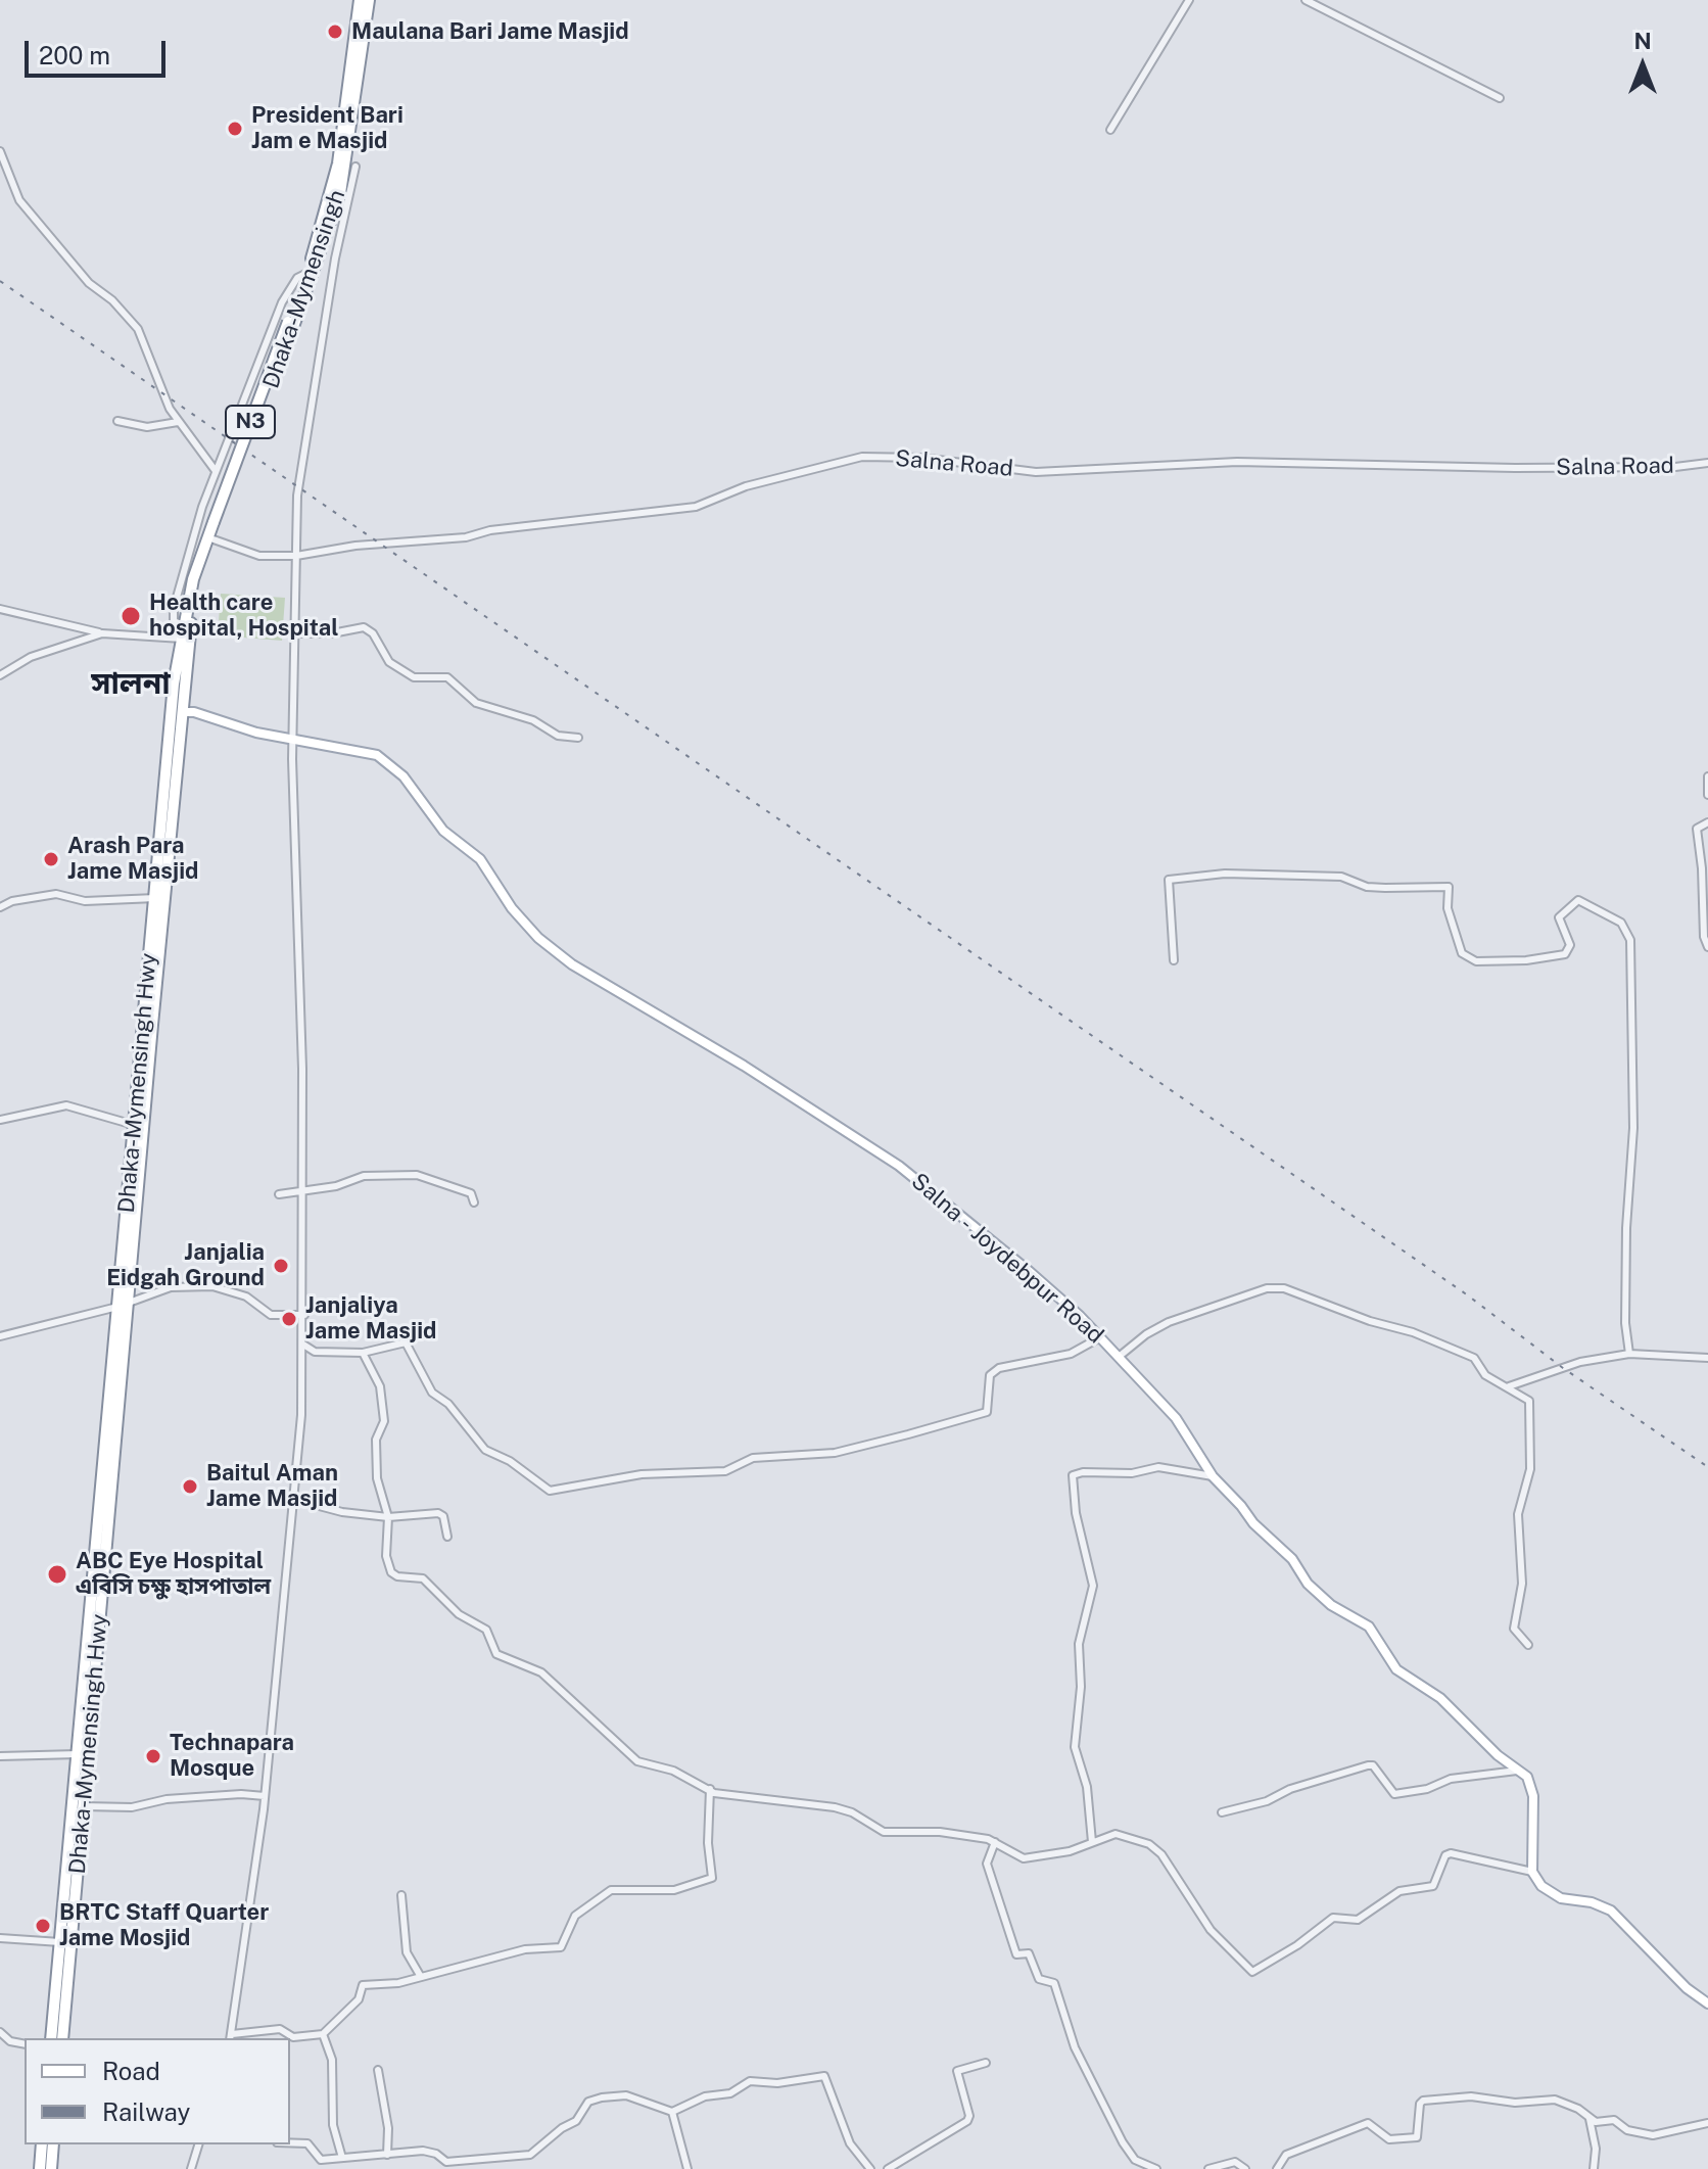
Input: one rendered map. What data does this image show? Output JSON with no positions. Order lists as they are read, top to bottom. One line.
{"streets":{"highway":["Dhaka-Mymensingh","N3","Dhaka-Mymensingh Hwy"],"main road":["Salna - Joydebpur Road"],"street":["Salna Road"]},"crossings":[["Dhaka-Mymensingh","Dhaka-Mymensingh Hwy"],["Salna Road","Dhaka-Mymensingh Hwy"],["Dhaka-Mymensingh Hwy","Salna - Joydebpur Road"]],"districts":["সালনা"],"places":["Maulana Bari Jame Masjid","President Bari Jam e Masjid","Health care hospital, Hospital","Arash Para Jame Masjid","Janjalia Eidgah Ground","Janjaliya Jame Masjid","Baitul Aman Jame Masjid","ABC Eye Hospital এবিসি চক্ষু হাসপাতাল","Technapara Mosque","BRTC Staff Quarter Jame Mosjid"],"legend":["Road","Railway"],"scale_bar":"200 m","north":"top"}
